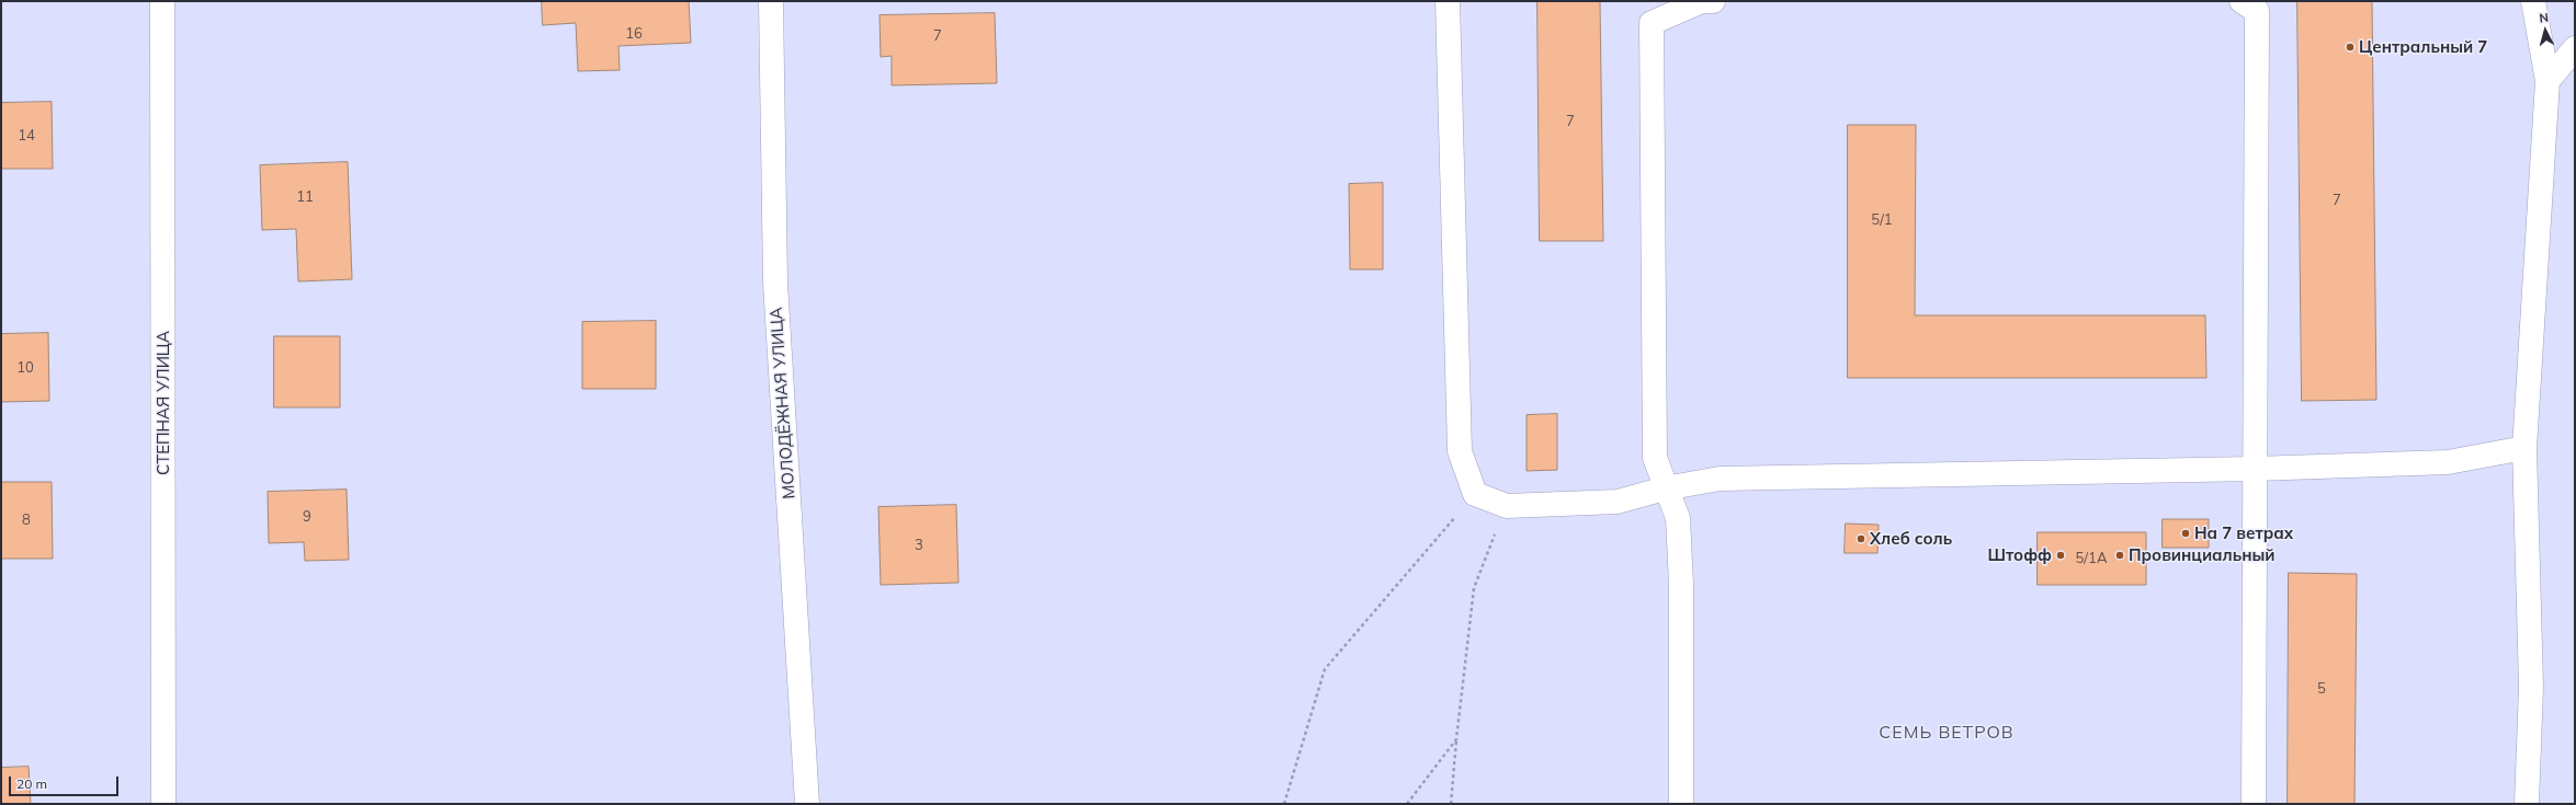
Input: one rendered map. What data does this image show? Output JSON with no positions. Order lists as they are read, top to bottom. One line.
{"streets":{"street":["СТЕПНАЯ УЛИЦА","МОЛОДЁЖНАЯ УЛИЦА"]},"districts":["СЕМЬ ВЕТРОВ"],"places":["Центральный 7","На 7 ветрах","Хлеб соль","Штофф","Провинциальный"],"house_numbers":["16","7","7","14","11","7","5/1","10","9","8","3","5/1А","5"],"scale_bar":"20 m","north":"top"}
